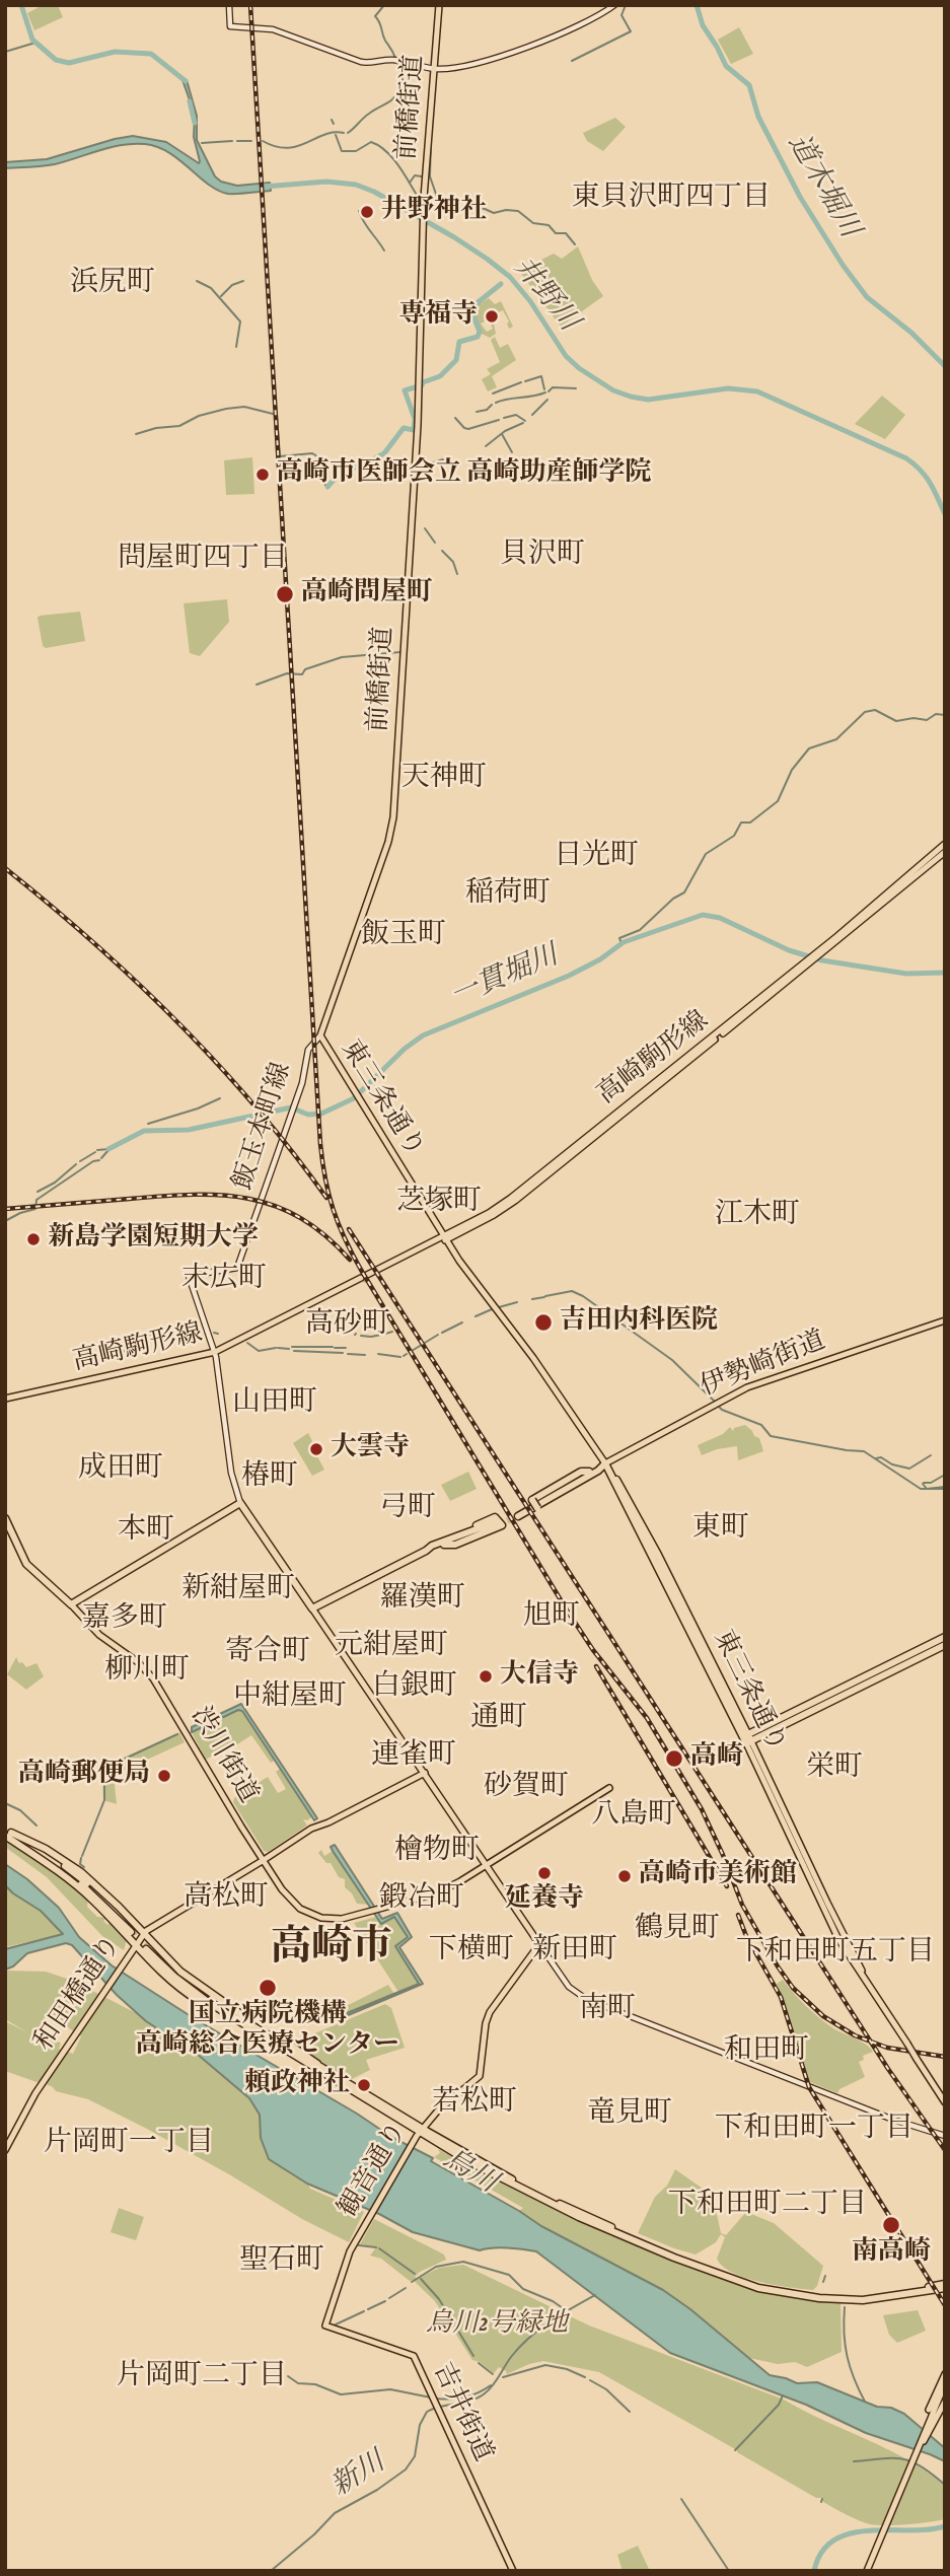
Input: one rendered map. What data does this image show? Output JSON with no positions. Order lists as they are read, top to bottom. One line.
{"streets":{"highway":["東三条通り","伊勢崎街道","渋川街道"],"main road":["前橋街道","高崎駒形線","飯玉本町線","和田橋通り","観音通り","吉井街道"]},"crossings":[["前橋街道","東三条通り"],["前橋街道","飯玉本町線"],["高崎駒形線","東三条通り"],["高崎駒形線","飯玉本町線"],["東三条通り","飯玉本町線"],["東三条通り","伊勢崎街道"],["観音通り","吉井街道"]],"districts":["東貝沢町四丁目","浜尻町","貝沢町","問屋町四丁目","天神町","日光町","稲荷町","飯玉町","芝塚町","江木町","末広町","高砂町","山田町","成田町","椿町","弓町","東町","本町","新紺屋町","羅漢町","旭町","嘉多町","元紺屋町","寄合町","柳川町","白銀町","中紺屋町","通町","連雀町","栄町","砂賀町","八島町","檜物町","高松町","鍛冶町","鶴見町","高崎市","下横町","新田町","下和田町五丁目","南町","和田町","若松町","竜見町","下和田町一丁目","片岡町一丁目","下和田町二丁目","聖石町","片岡町二丁目"],"water":["道木堀川","井野川","一貫堀川","烏川","新川"],"parks":["烏川2号緑地"],"places":["井野神社","専福寺","高崎市医師会立 高崎助産師学院","高崎問屋町","新島学園短期大学","吉田内科医院","大雲寺","大信寺","高崎","高崎郵便局","延養寺","高崎市美術館","国立病院機構 高崎総合医療センター","頼政神社","南高崎"]}
